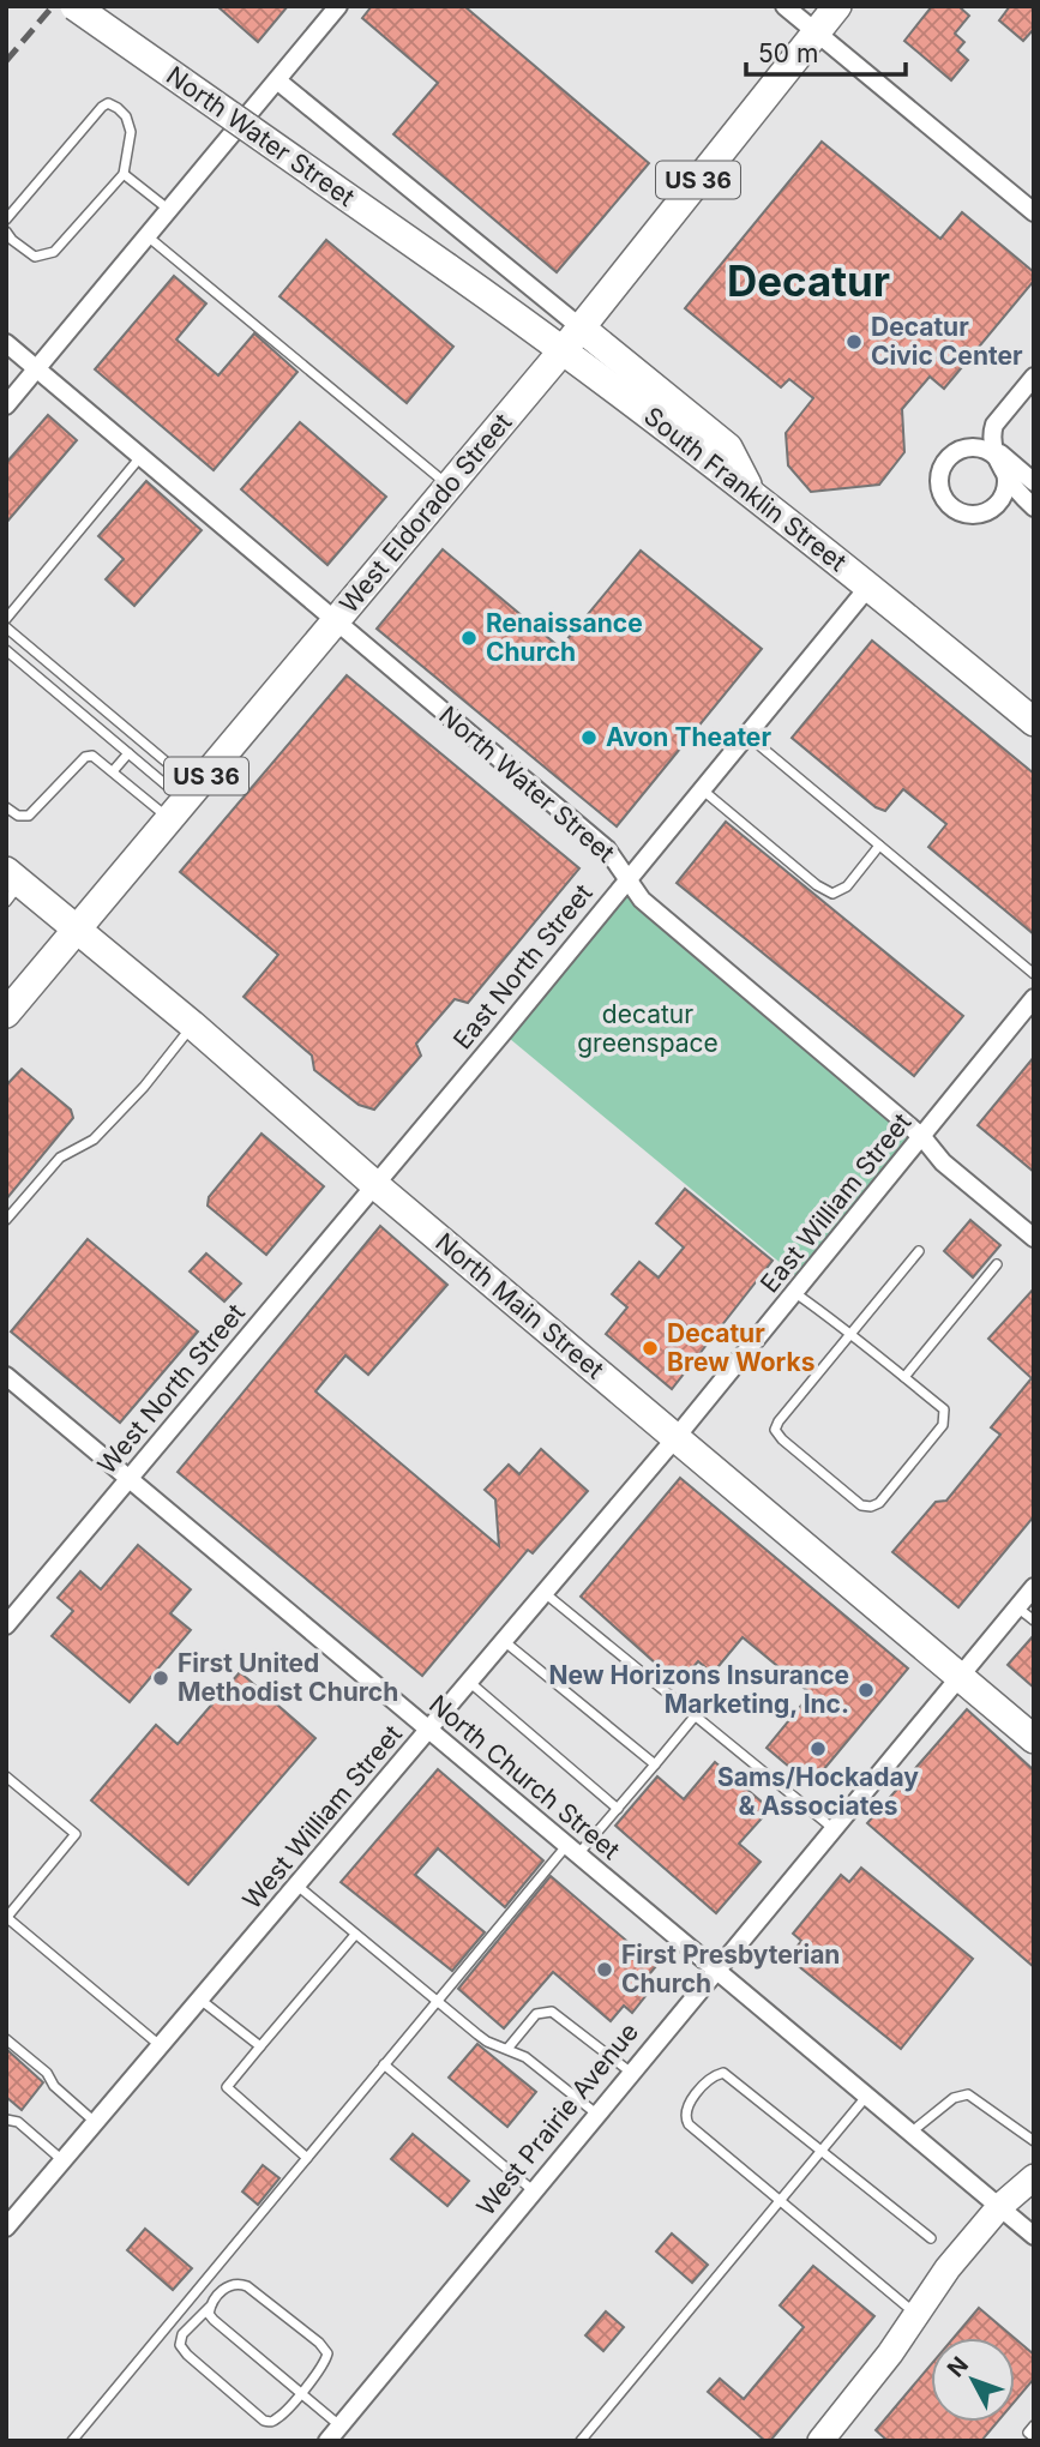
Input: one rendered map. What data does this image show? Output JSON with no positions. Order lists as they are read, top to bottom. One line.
{"streets":{"main road":["North Water Street","US 36","South Franklin Street","West Eldorado Street","North Main Street"],"street":["East North Street","East William Street","West North Street","North Church Street","West William Street","West Prairie Avenue"]},"crossings":[["North Water Street","South Franklin Street"],["North Water Street","West Eldorado Street"],["North Water Street","East North Street"],["North Water Street","East William Street"],["South Franklin Street","West Eldorado Street"],["South Franklin Street","East North Street"],["West Eldorado Street","North Main Street"],["East North Street","North Main Street"],["East North Street","West North Street"],["East William Street","North Main Street"],["East William Street","West William Street"],["North Main Street","West North Street"],["North Main Street","West William Street"],["North Main Street","West Prairie Avenue"],["West North Street","North Church Street"],["North Church Street","West William Street"],["North Church Street","West Prairie Avenue"]],"districts":["Decatur"],"parks":["decatur greenspace"],"places":["Decatur Civic Center","Renaissance Church","Avon Theater","Decatur Brew Works","First United Methodist Church","New Horizons Insurance Marketing, Inc.","Sams/Hockaday & Associates","First Presbyterian Church"],"scale_bar":"50 m","north":"top left"}
